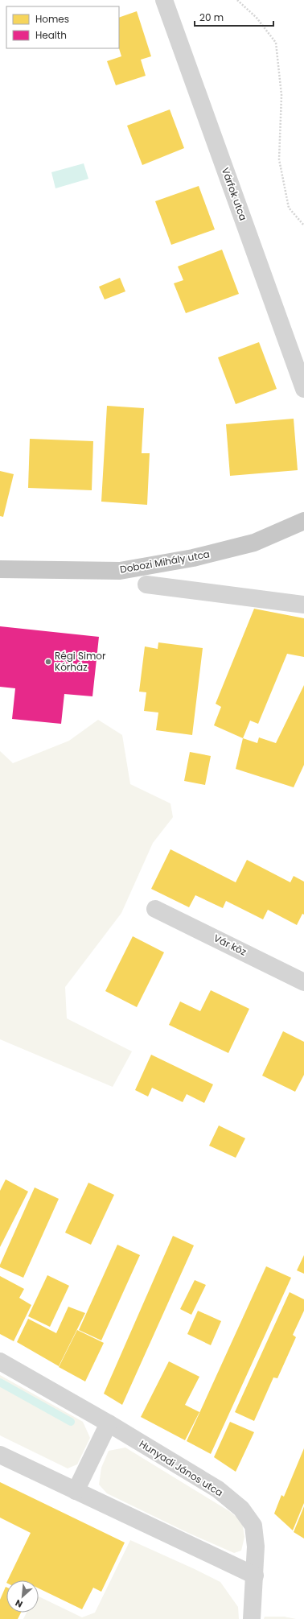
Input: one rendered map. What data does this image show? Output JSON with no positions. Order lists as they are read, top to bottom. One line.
{"streets":{"main road":["Dobozi Mihály utca"],"street":["Várfok utca","Vár köz","Hunyadi János utca"]},"places":["Régi Simor Kórház"],"legend":["Homes","Health"],"scale_bar":"20 m","north":"bottom left"}
